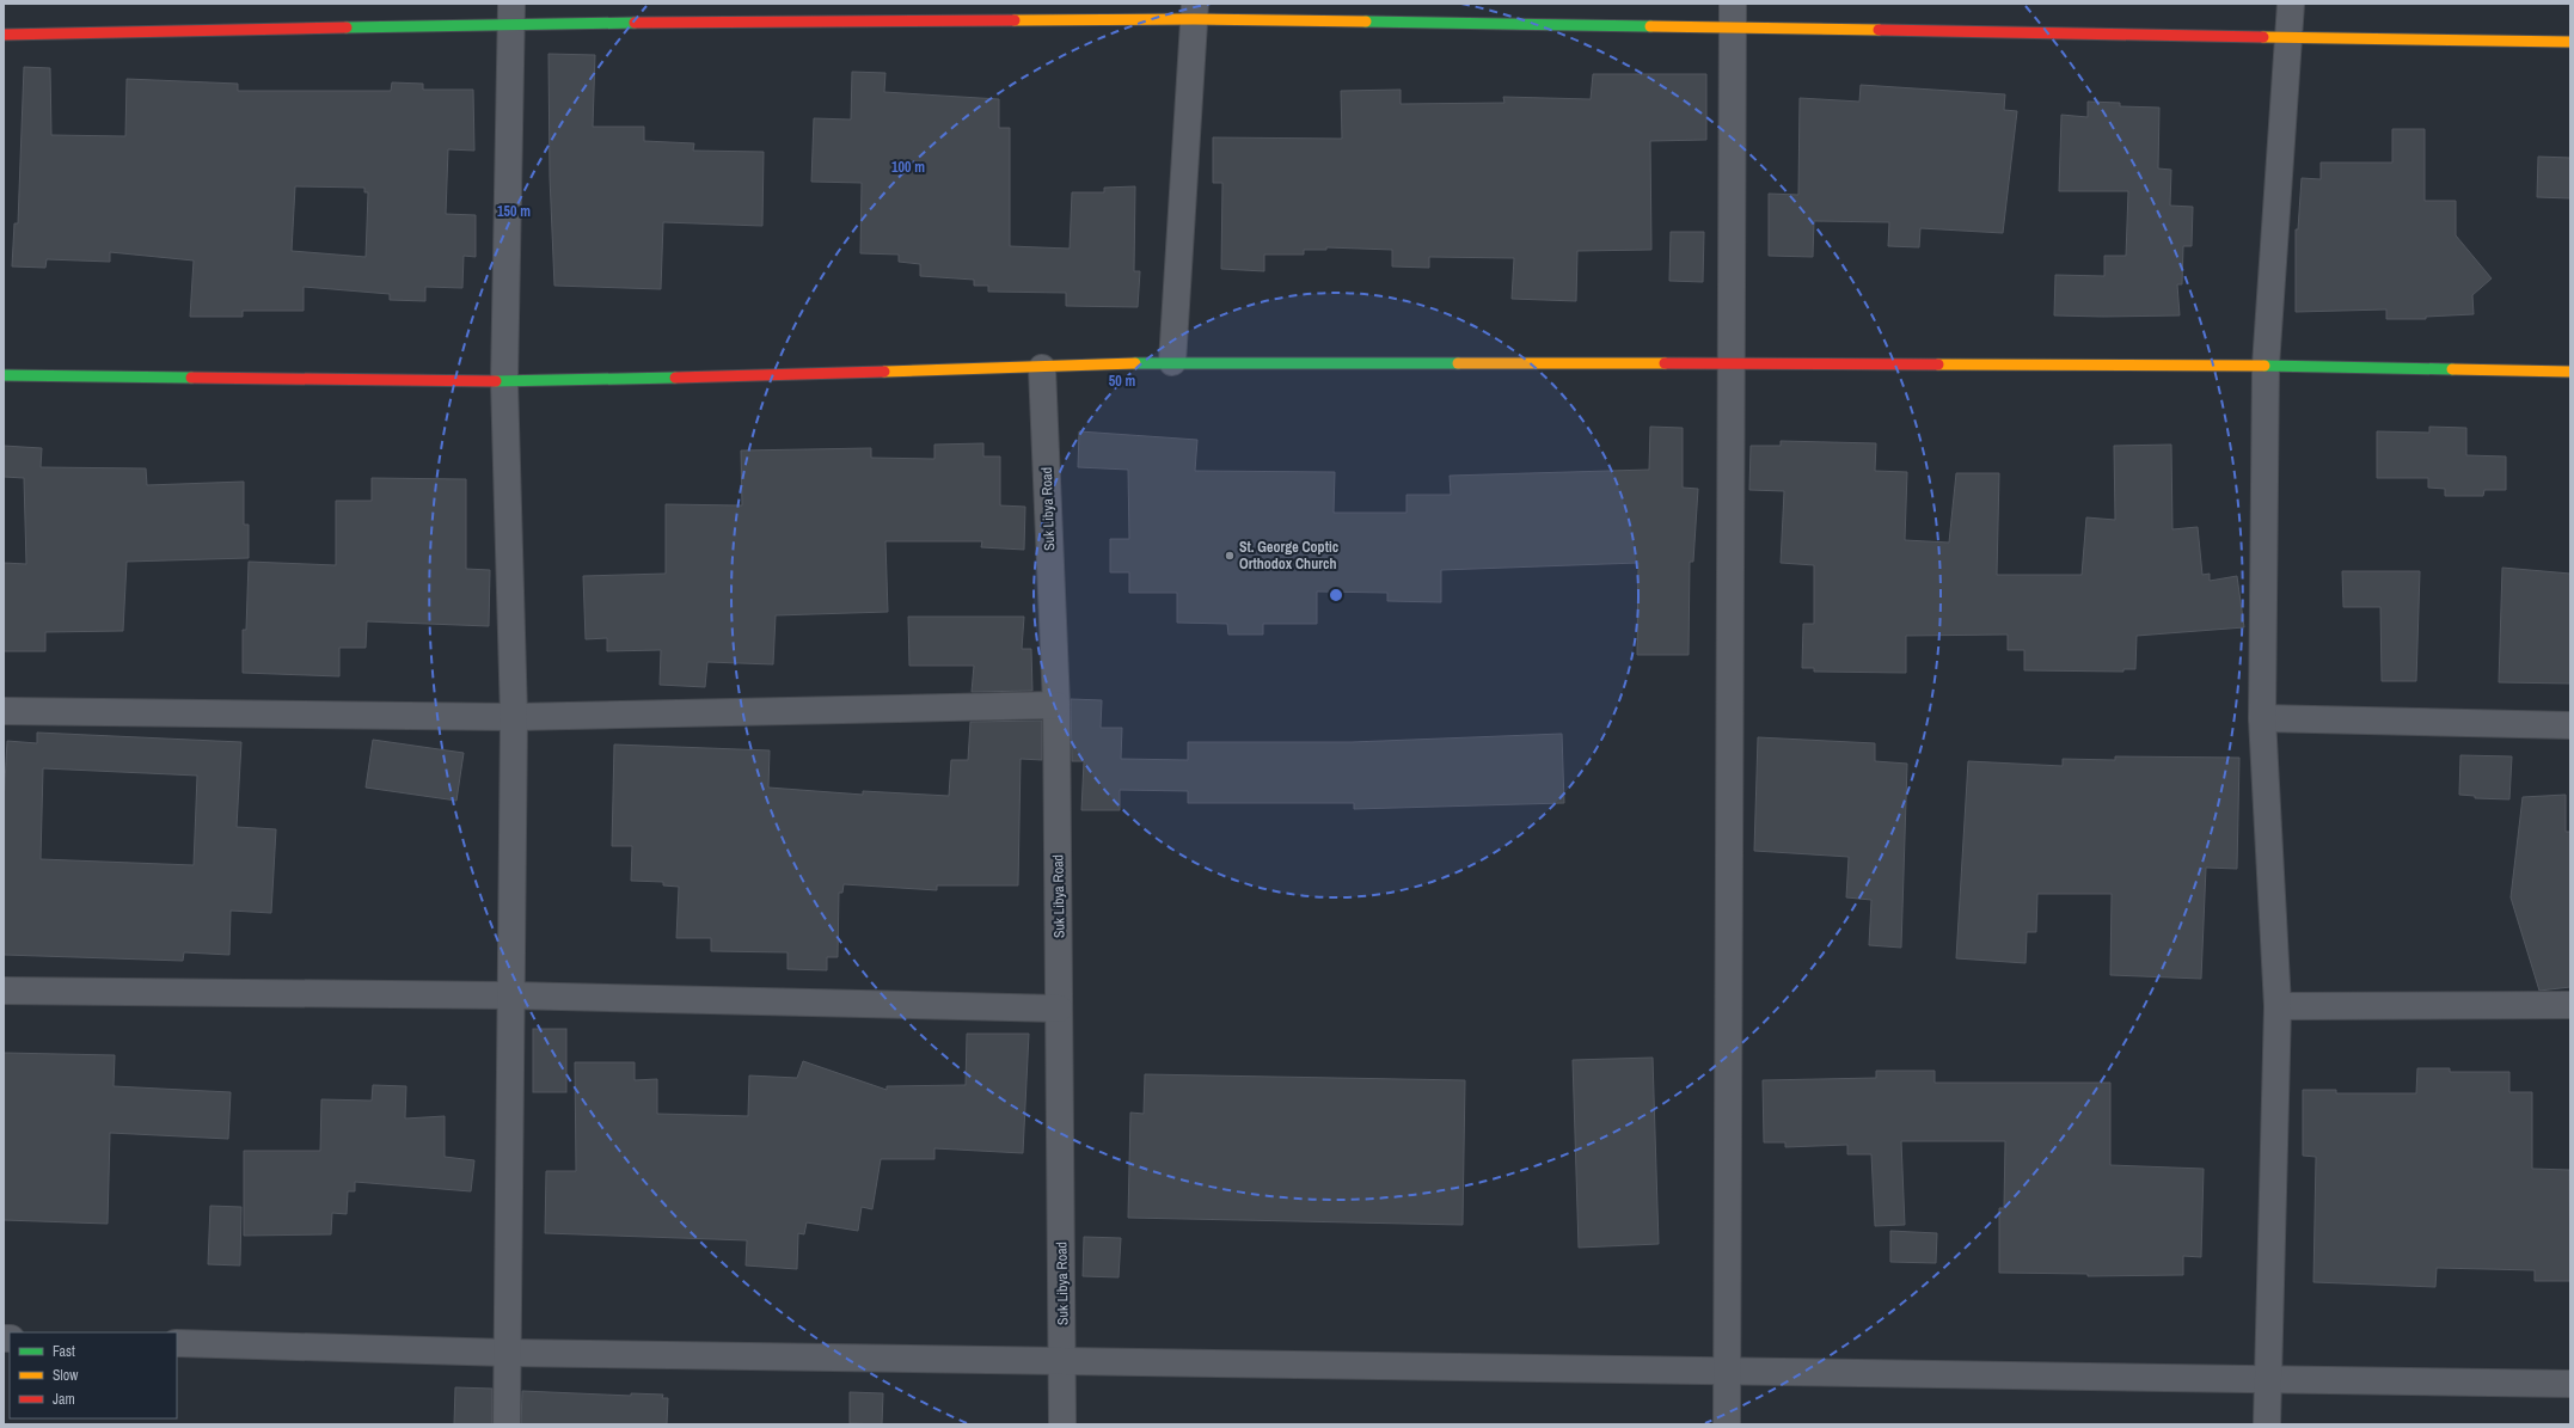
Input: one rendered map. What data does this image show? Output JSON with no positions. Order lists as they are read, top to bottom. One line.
{"streets":{"street":["Suk Libya Road"]},"places":["St. George Coptic Orthodox Church"],"legend":["Fast","Slow","Jam"],"rings":["100 m","150 m","50 m"]}
